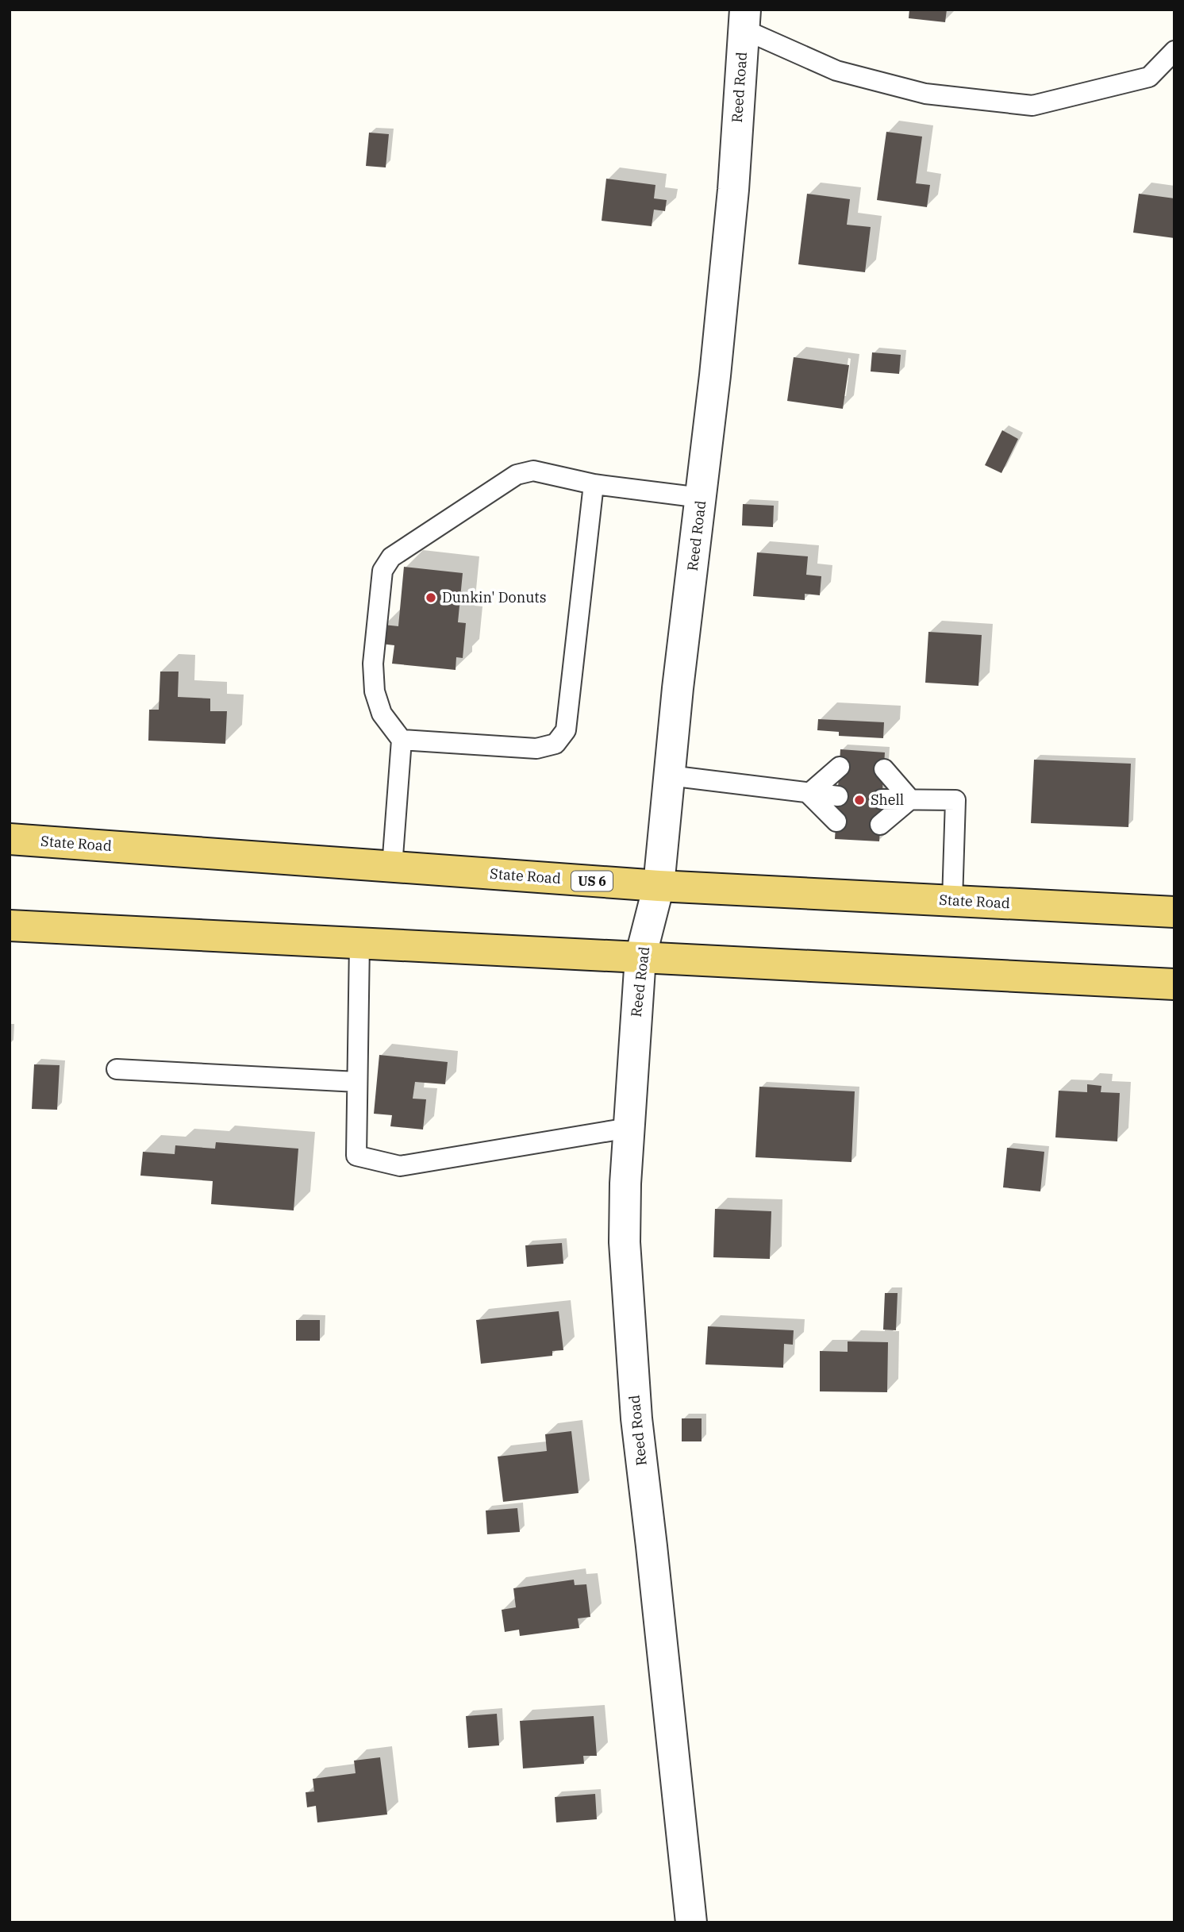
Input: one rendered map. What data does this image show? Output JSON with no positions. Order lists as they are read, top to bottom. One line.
{"streets":{"main road":["State Road","US 6"],"street":["Reed Road"]},"crossings":[["Reed Road","State Road"]],"places":["Dunkin' Donuts","Shell"]}
